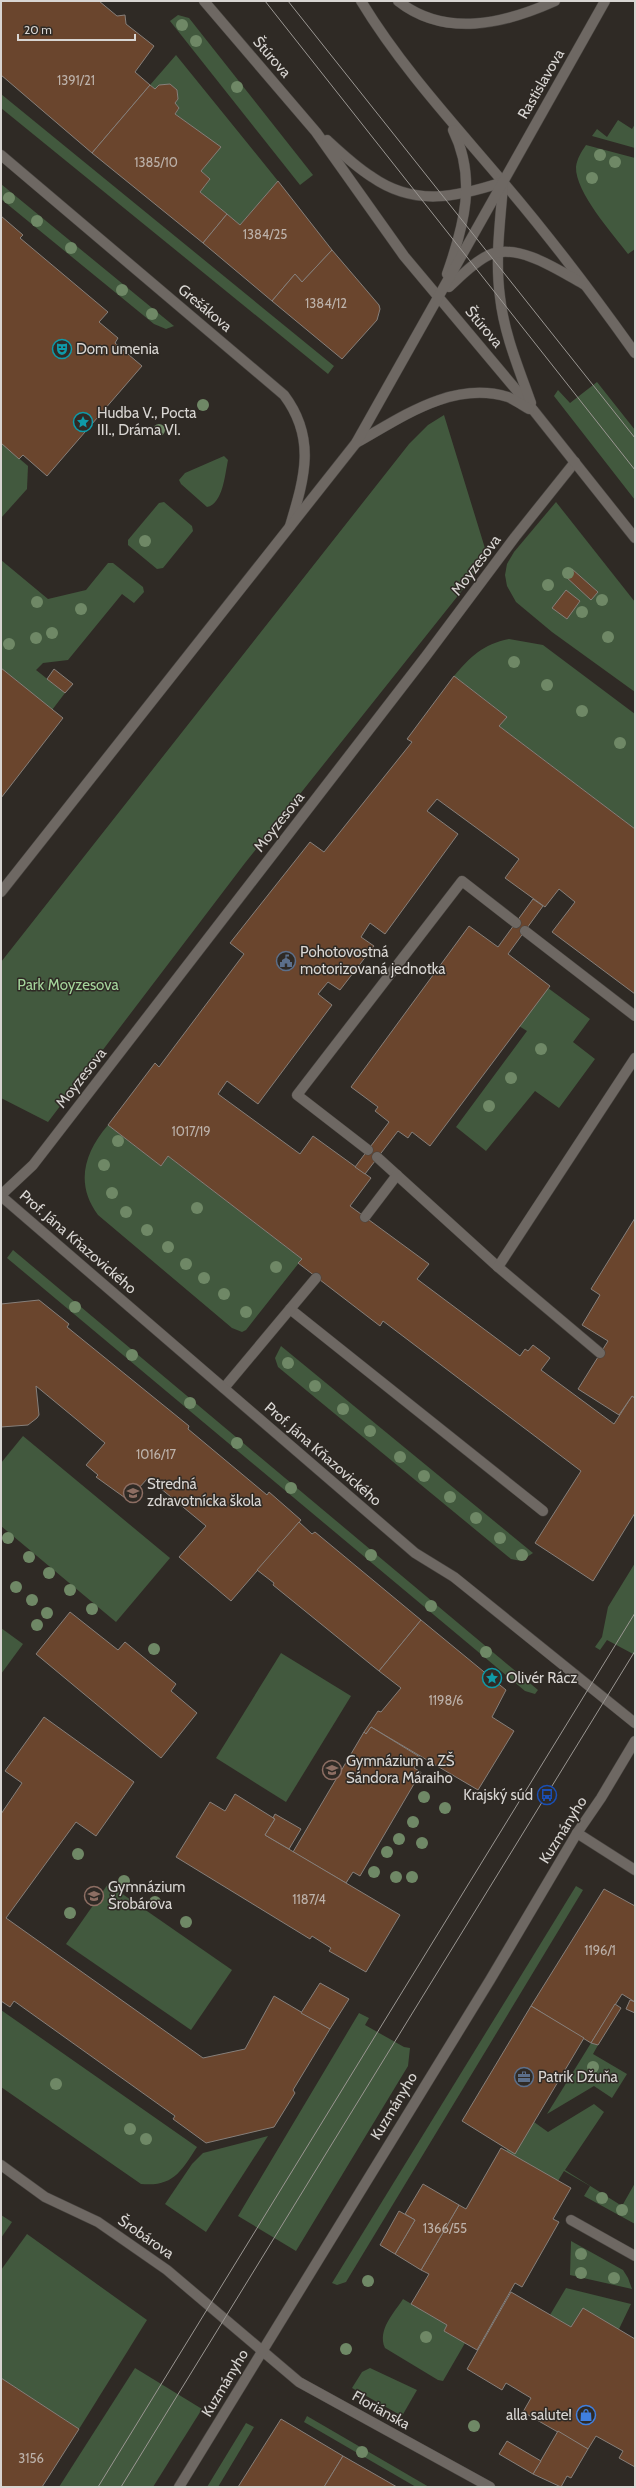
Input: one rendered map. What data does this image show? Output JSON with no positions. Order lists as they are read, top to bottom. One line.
{"streets":{"street":["Štúrova","Rastislavova","Grešákova","Moyzesova","Prof. Jána Kňazovického","Kuzmányho","Šrobárova","Floriánska"]},"crossings":[["Štúrova","Rastislavova"],["Štúrova","Moyzesova"],["Moyzesova","Prof. Jána Kňazovického"],["Kuzmányho","Šrobárova"],["Kuzmányho","Floriánska"],["Šrobárova","Floriánska"]],"parks":["Park Moyzesova"],"places":{"theatre":["Dom umenia"],"place":["Hudba V., Pocta III., Dráma VI.","Olivér Rácz"],"public building":["Pohotovostná motorizovaná jednotka"],"school or university":["Stredná zdravotnícka škola","Gymnázium a ZŠ Sándora Máraiho","Gymnázium Šrobárova"],"bus stop":["Krajský súd"],"office":["Patrik Džuňa"],"shop":["alla salute!"]},"house_numbers":["1391/21","1385/10","1384/25","1384/12","1017/19","1016/17","1198/6","1187/4","1196/1","1366/55","3156"],"scale_bar":"20 m"}
